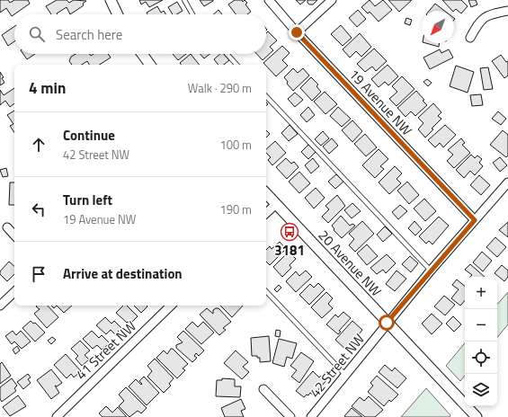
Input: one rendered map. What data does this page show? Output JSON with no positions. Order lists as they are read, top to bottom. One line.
{"streets":{"street":["19 Avenue NW","20 Avenue NW","41 Street NW","42 Street NW"]},"crossings":[["19 Avenue NW","42 Street NW"],["20 Avenue NW","42 Street NW"]],"places":{"bus stop":["3181"]},"north":"bottom left","page":{"search":"Search here","heading":["4 min","Walk · 290 m"],"list":[["Continue","42 Street NW","100 m"],["Turn left","19 Avenue NW","190 m"],"Arrive at destination"],"map_buttons":["+","−"]}}
